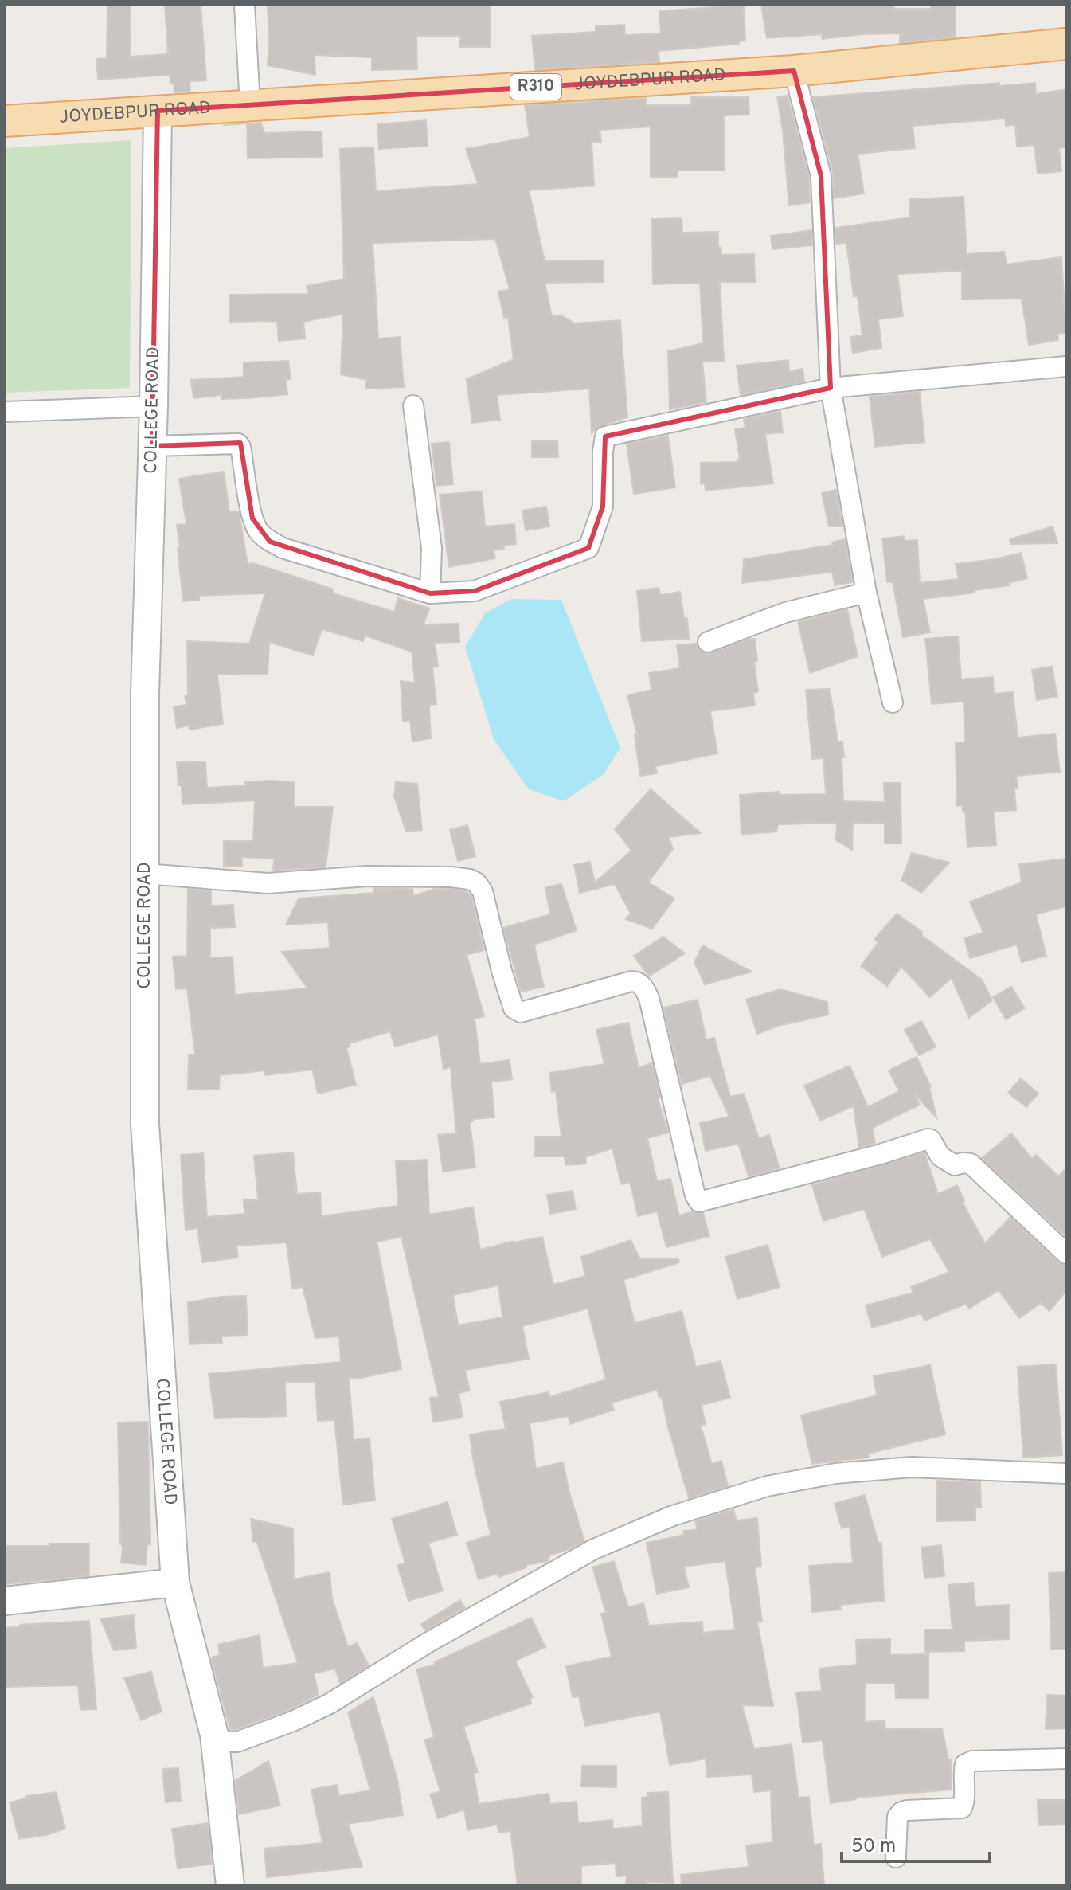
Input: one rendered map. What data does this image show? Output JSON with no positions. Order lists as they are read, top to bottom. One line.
{"streets":{"main road":["JOYDEBPUR ROAD","R310","COLLEGE ROAD"]},"crossings":[["JOYDEBPUR ROAD","COLLEGE ROAD"]],"scale_bar":"50 m"}
